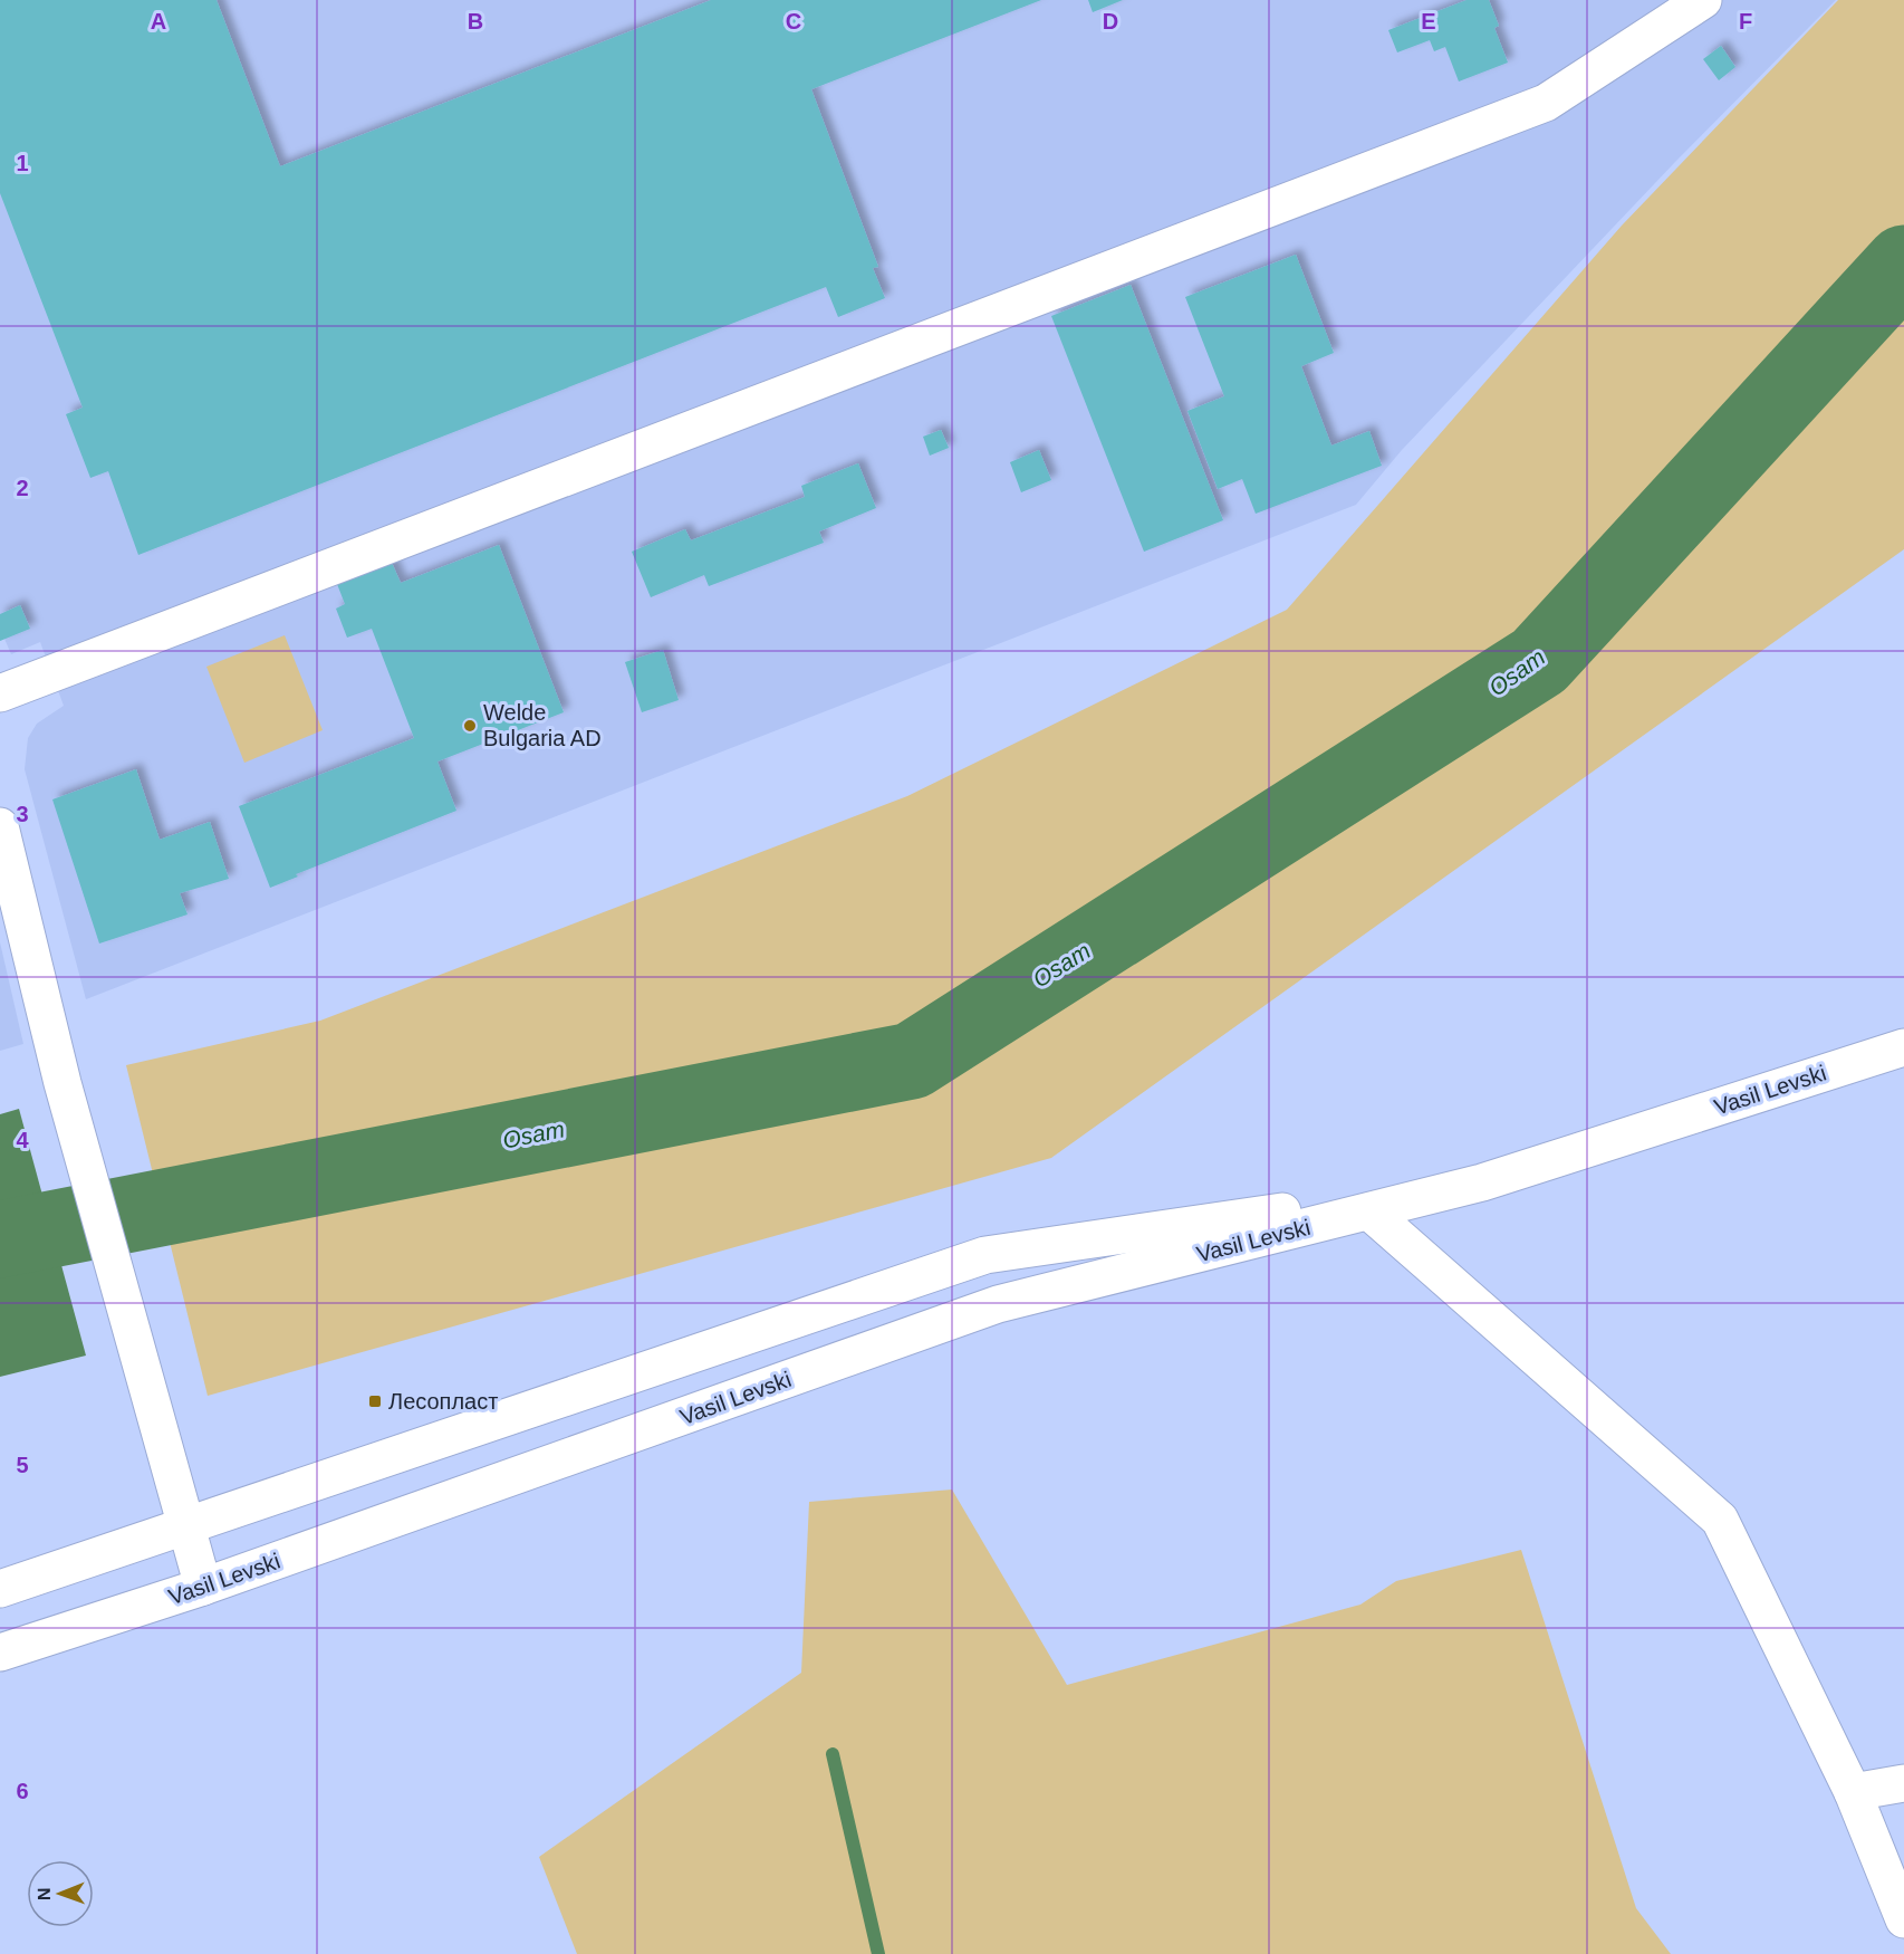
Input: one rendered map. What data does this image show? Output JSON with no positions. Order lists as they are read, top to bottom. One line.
{"streets":{"main road":["Vasil Levski"]},"water":["Osam"],"places":{"other":["Welde Bulgaria AD"],"transit":["Лесопласт"]},"north":"left","grid":{"columns":["A","B","C","D","E","F"],"rows":["1","2","3","4","5","6"]}}
